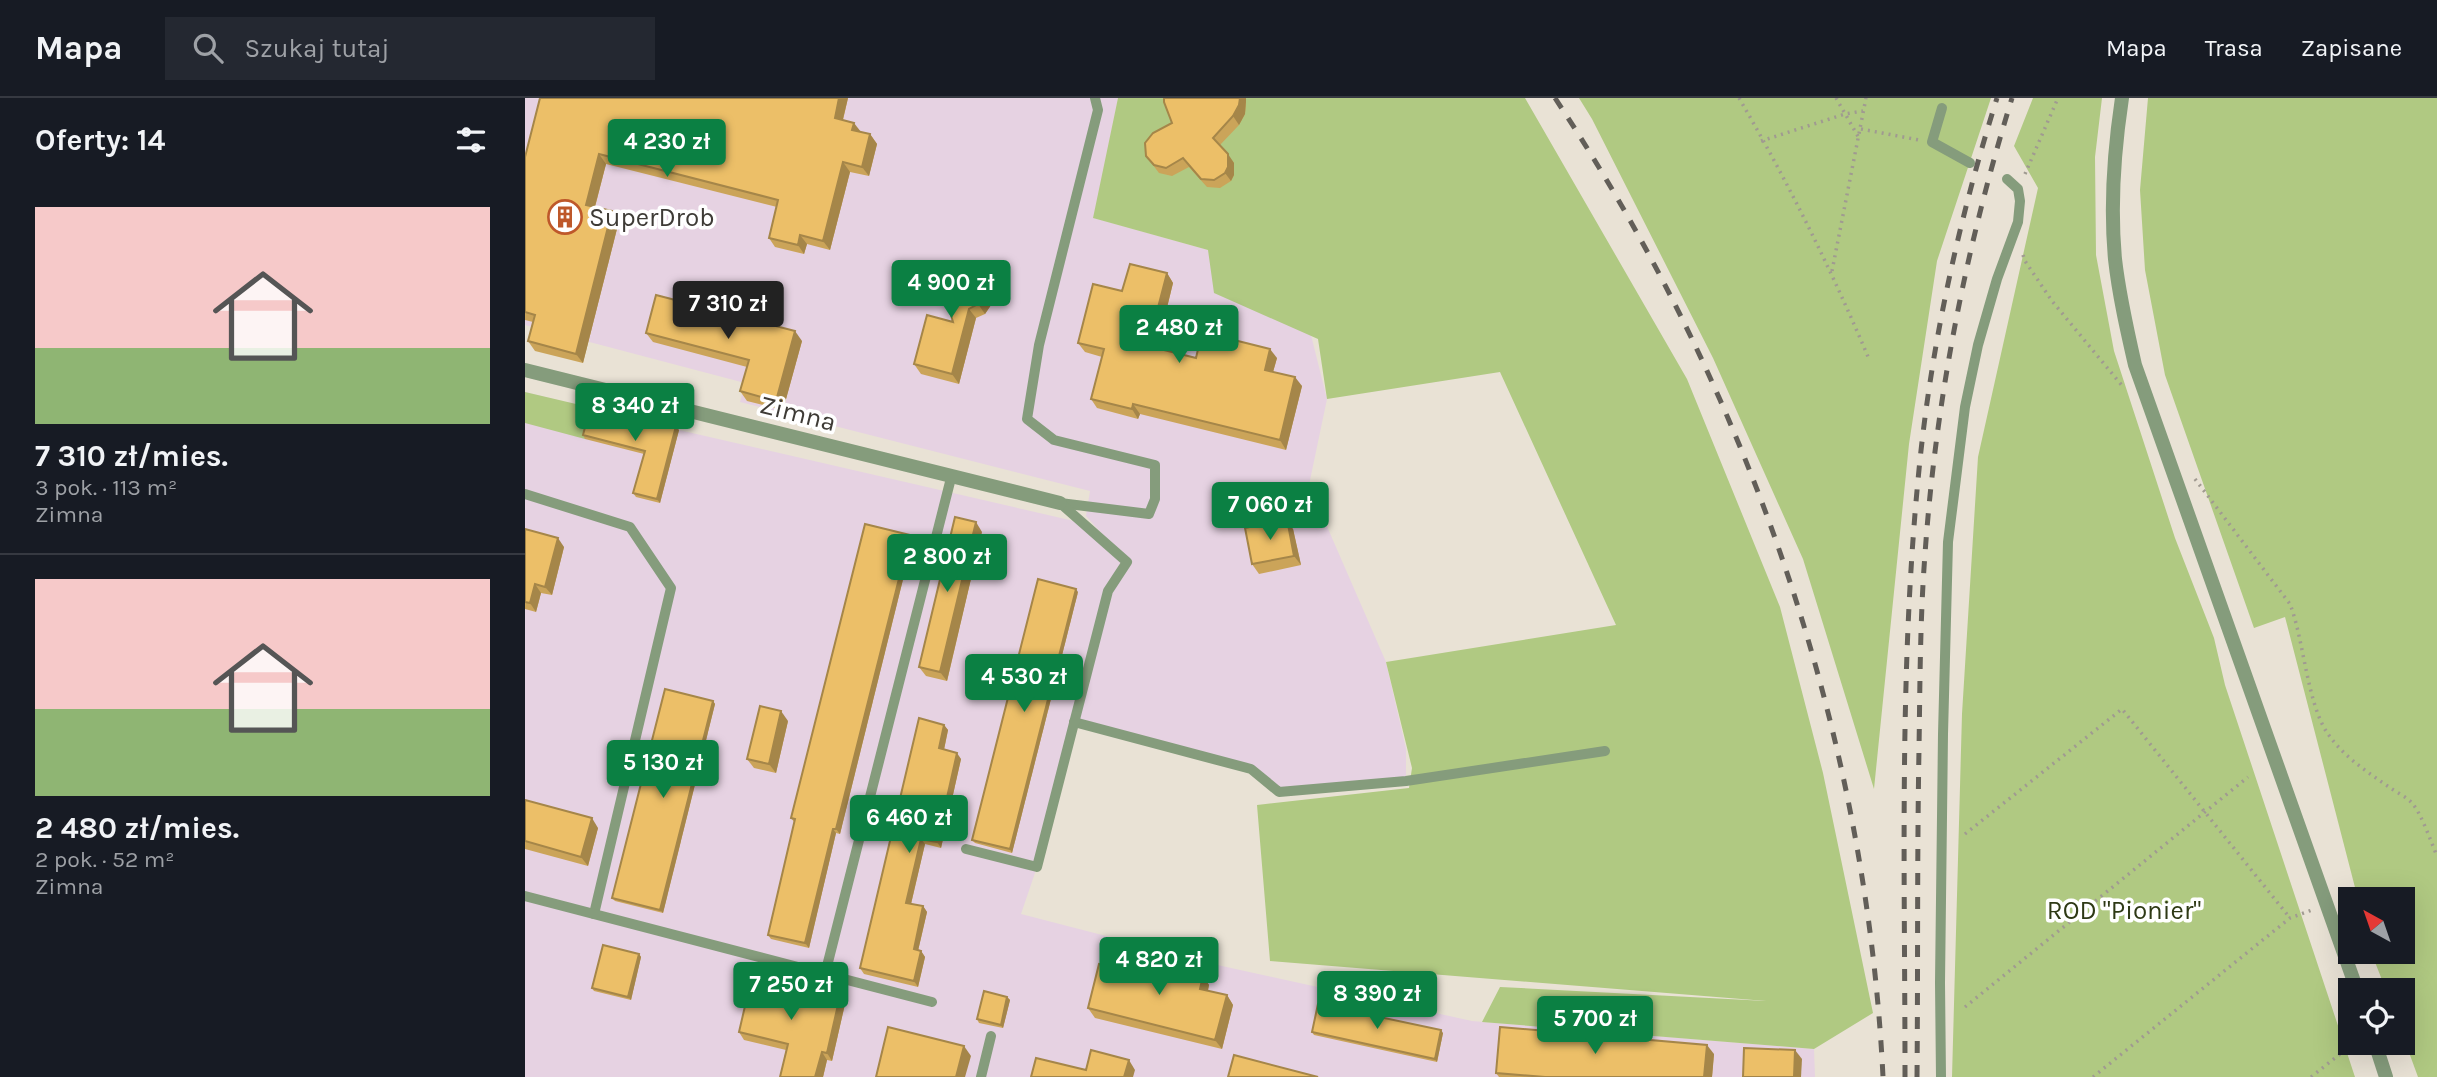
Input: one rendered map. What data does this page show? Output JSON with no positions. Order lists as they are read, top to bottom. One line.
{"streets":{"street":["Zimna"]},"parks":["ROD \"Pionier\""],"places":{"building":["SuperDrob"]},"north":"top left","page":{"header":"Mapa","search":"Szukaj tutaj","nav":["Mapa","Trasa","Zapisane"],"heading":"Oferty: 14","price":["4 230 zł","4 900 zł","7 310 zł","2 480 zł","8 340 zł","7 060 zł","2 800 zł","4 530 zł","5 130 zł","6 460 zł","4 820 zł","7 250 zł","8 390 zł","5 700 zł"],"list":[{"name":"7 310 zł/mies.","note":"3 pok. · 113 m² · Zimna"},{"name":"2 480 zł/mies.","note":"2 pok. · 52 m² · Zimna"}]}}
